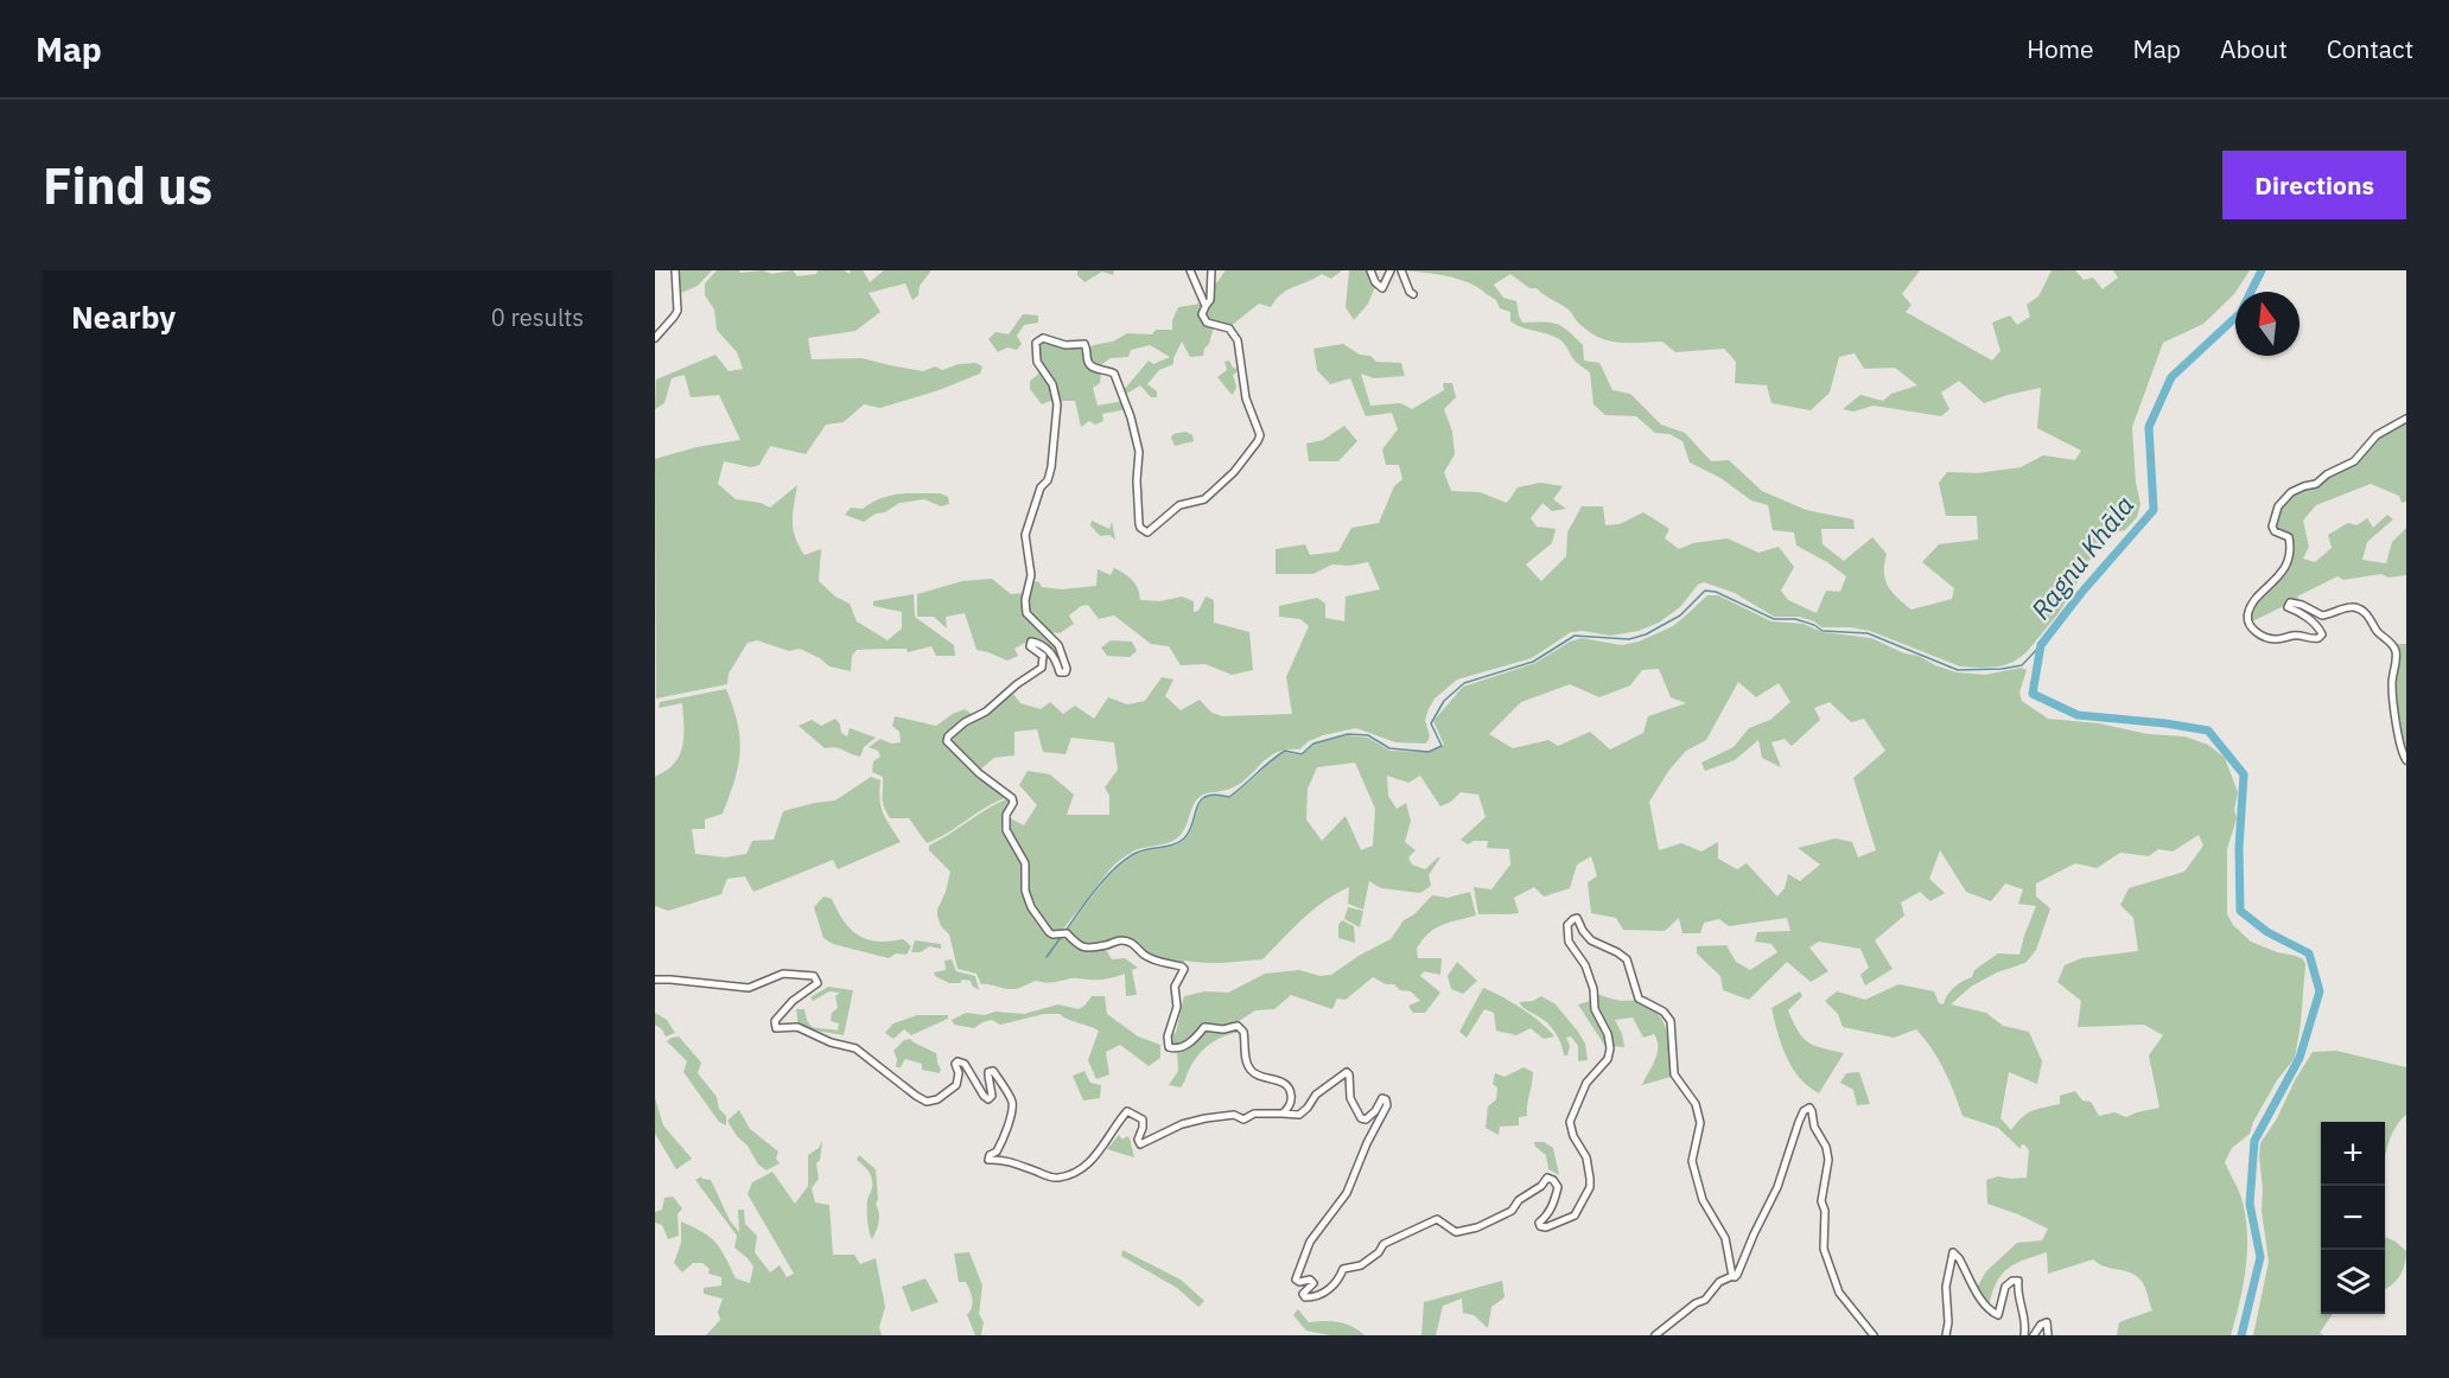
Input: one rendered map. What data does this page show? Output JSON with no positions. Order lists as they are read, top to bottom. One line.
{"water":["Ragnu Khāla"],"north":"top","page":{"header":"Map","nav":["Home","Map","About","Contact"],"buttons":"Directions","title":"Find us","heading":["Nearby","0 results"],"map_buttons":["+","−"]}}
